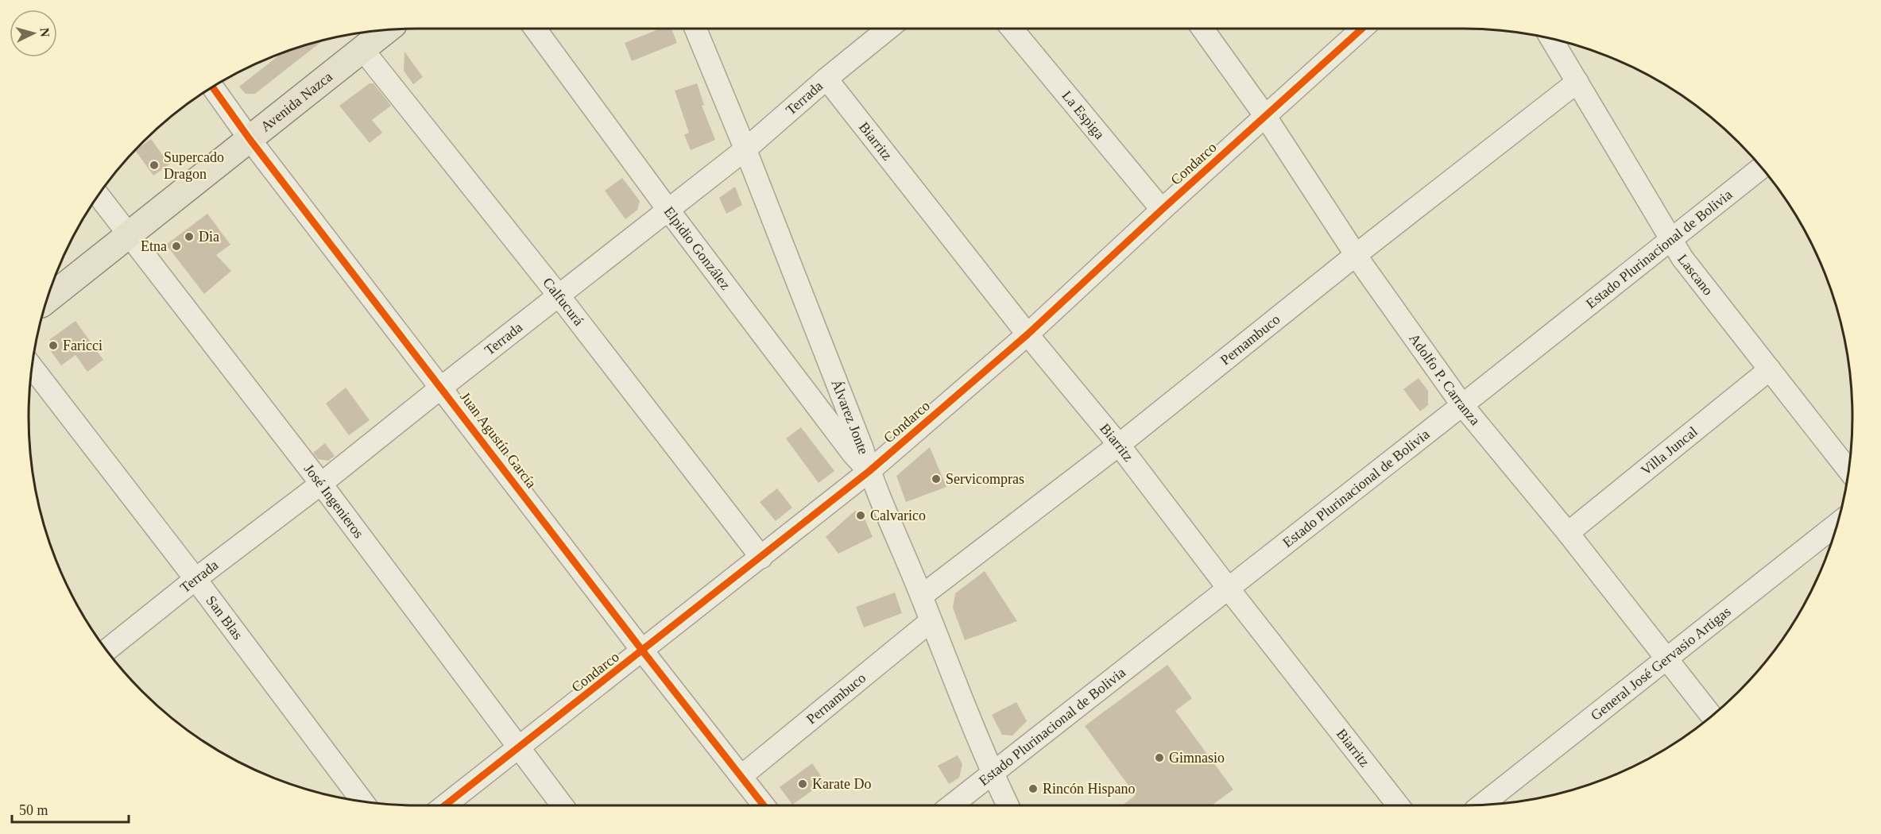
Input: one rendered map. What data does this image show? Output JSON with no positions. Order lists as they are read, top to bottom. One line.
{"streets":{"main road":["Avenida Nazca"],"street":["Terrada","La Espiga","Biarritz","Condarco","Elpidio González","Estado Plurinacional de Bolivia","Lascano","Calfucurá","Pernambuco","Adolfo P. Carranza","Álvarez Jonte","Juan Agustín García","Villa Juncal","José Ingenieros","San Blas","General José Gervasio Artigas"]},"crossings":[["Terrada","Biarritz"],["Terrada","Elpidio González"],["Terrada","Calfucurá"],["Terrada","Álvarez Jonte"],["Terrada","Juan Agustín García"],["Terrada","José Ingenieros"],["Terrada","San Blas"],["Avenida Nazca","Calfucurá"],["Avenida Nazca","Juan Agustín García"],["Avenida Nazca","José Ingenieros"],["La Espiga","Condarco"],["Biarritz","Condarco"],["Biarritz","Estado Plurinacional de Bolivia"],["Biarritz","Pernambuco"],["Condarco","Elpidio González"],["Condarco","Calfucurá"],["Condarco","Adolfo P. Carranza"],["Condarco","Álvarez Jonte"],["Condarco","Juan Agustín García"],["Condarco","José Ingenieros"],["Elpidio González","Álvarez Jonte"],["Estado Plurinacional de Bolivia","Lascano"],["Estado Plurinacional de Bolivia","Adolfo P. Carranza"],["Estado Plurinacional de Bolivia","Álvarez Jonte"],["Lascano","Pernambuco"],["Lascano","Villa Juncal"],["Pernambuco","Adolfo P. Carranza"],["Pernambuco","Álvarez Jonte"],["Pernambuco","Juan Agustín García"],["Adolfo P. Carranza","Villa Juncal"],["Adolfo P. Carranza","General José Gervasio Artigas"]],"places":["Supercado Dragon","Dia","Etna","Faricci","Servicompras","Calvarico","Gimnasio","Karate Do","Rincón Hispano"],"scale_bar":"50 m","north":"right"}
